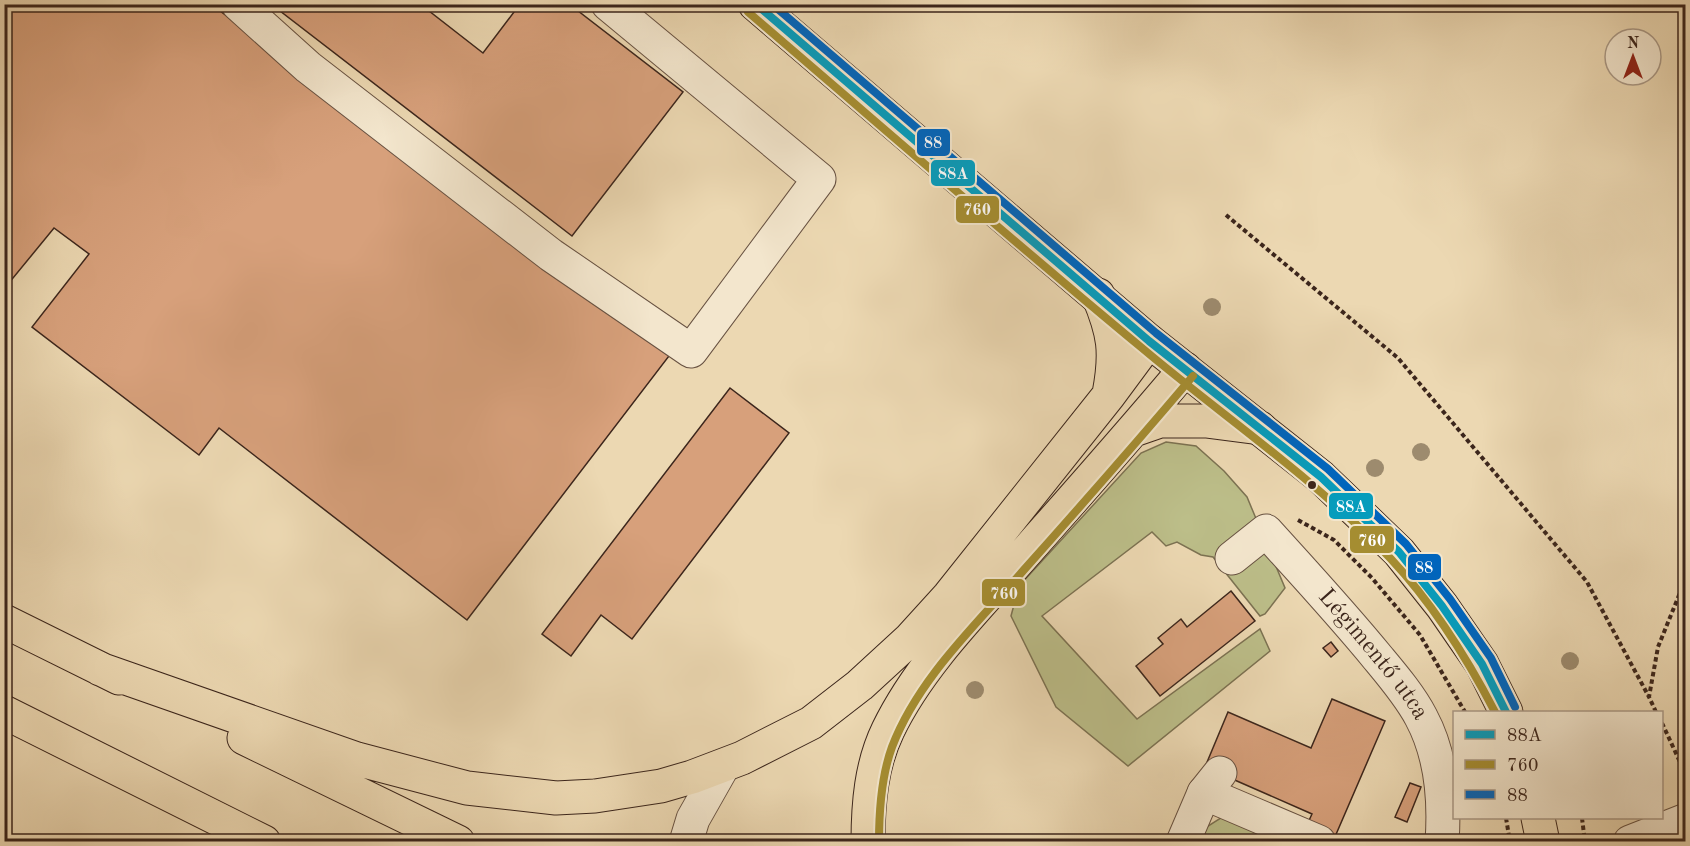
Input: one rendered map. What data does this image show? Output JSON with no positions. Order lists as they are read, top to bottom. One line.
{"streets":{"street":["Légimentő utca"]},"lines":["transit line 88A","transit line 88","transit line 760"],"legend":["88A","760","88"],"north":"top"}
